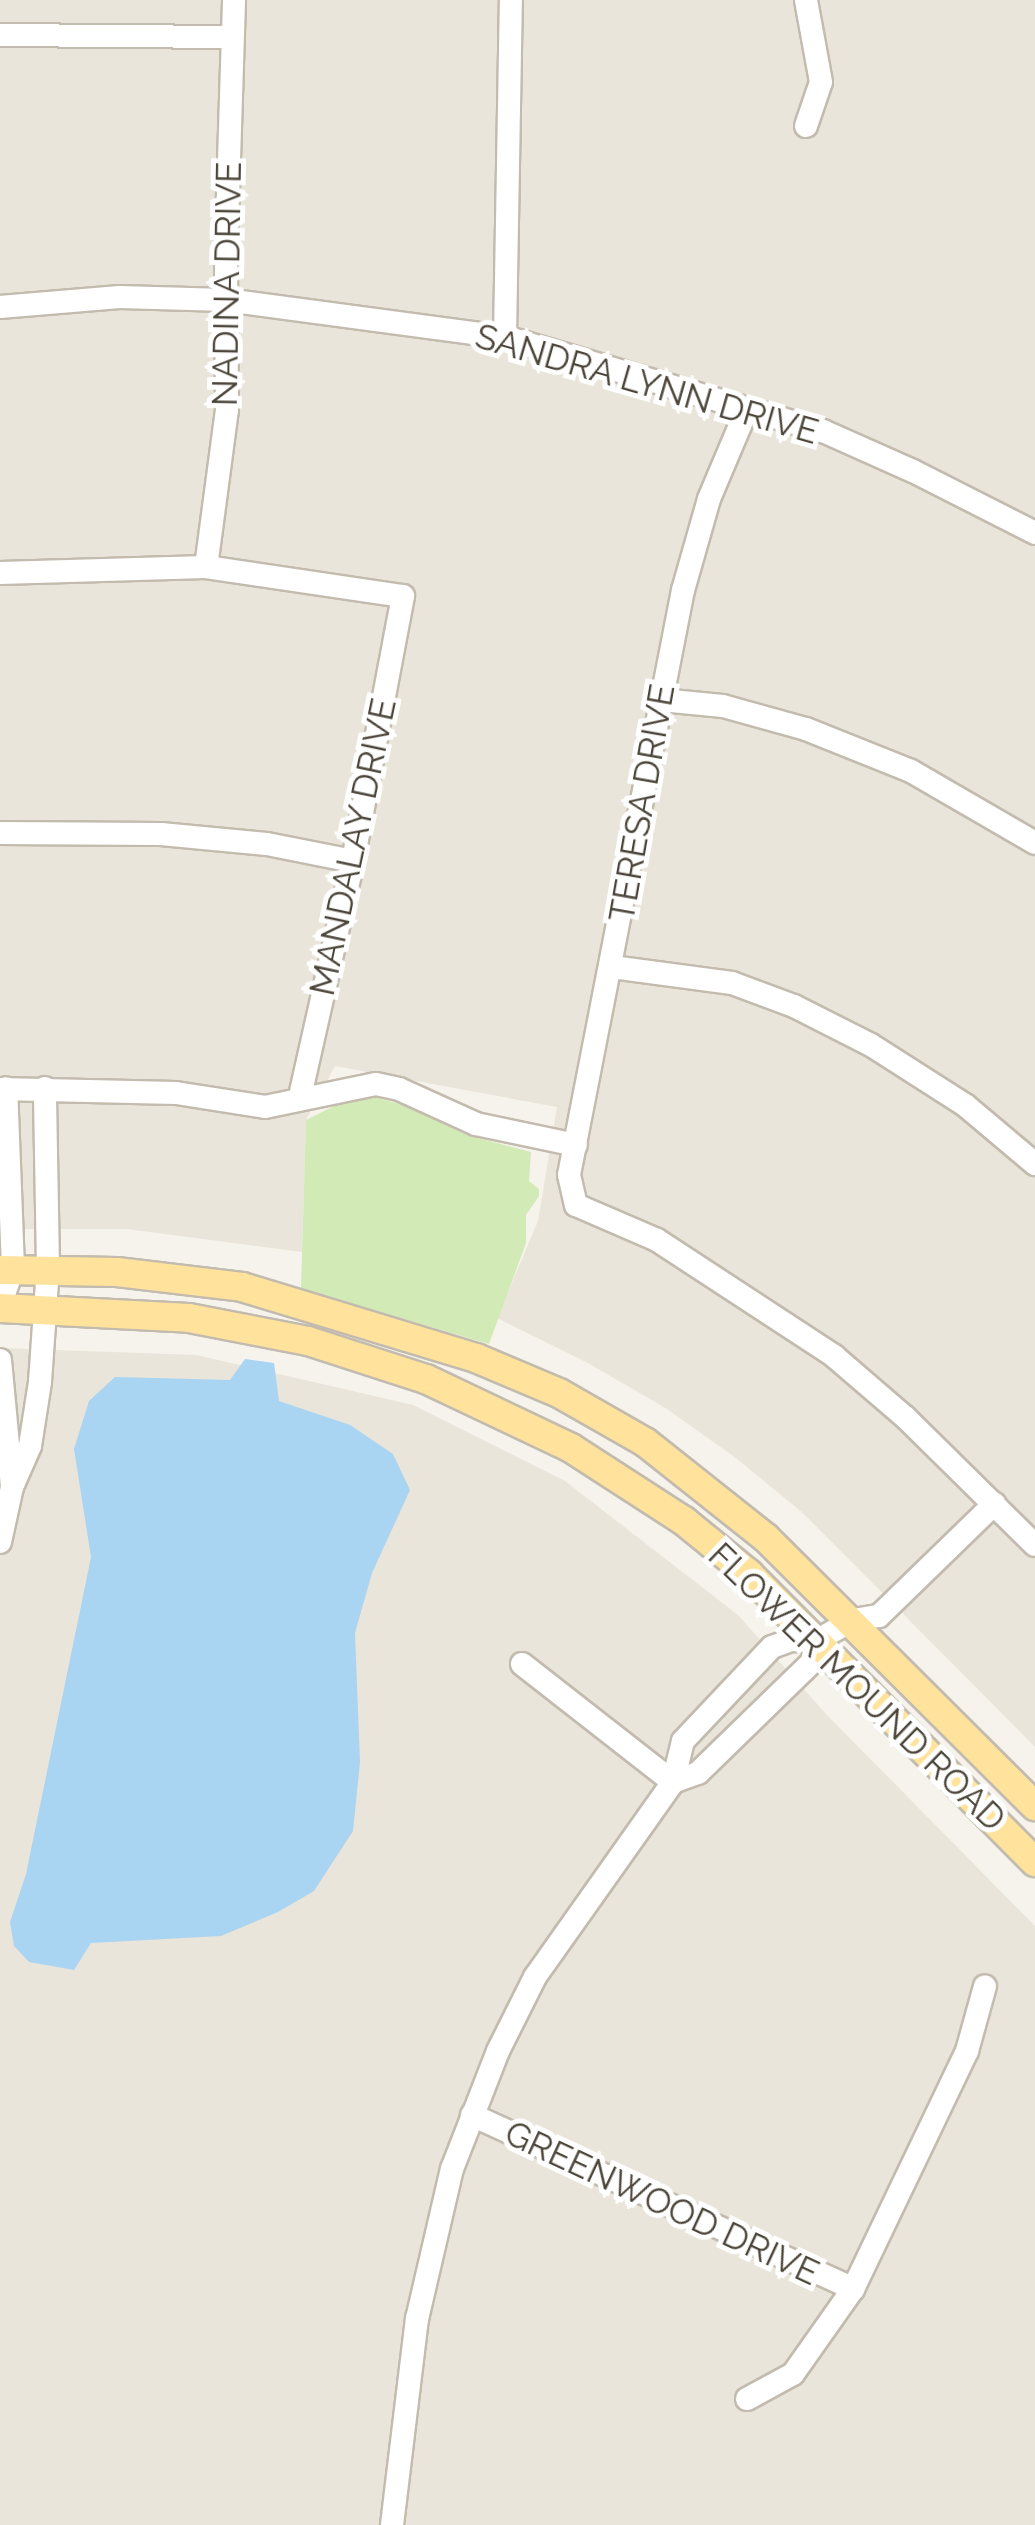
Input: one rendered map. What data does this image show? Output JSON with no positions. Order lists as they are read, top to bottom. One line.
{"streets":{"main road":["FLOWER MOUND ROAD"],"street":["NADINA DRIVE","SANDRA LYNN DRIVE","TERESA DRIVE","MANDALAY DRIVE","GREENWOOD DRIVE"]},"crossings":[["NADINA DRIVE","SANDRA LYNN DRIVE"],["NADINA DRIVE","MANDALAY DRIVE"],["SANDRA LYNN DRIVE","TERESA DRIVE"]]}
